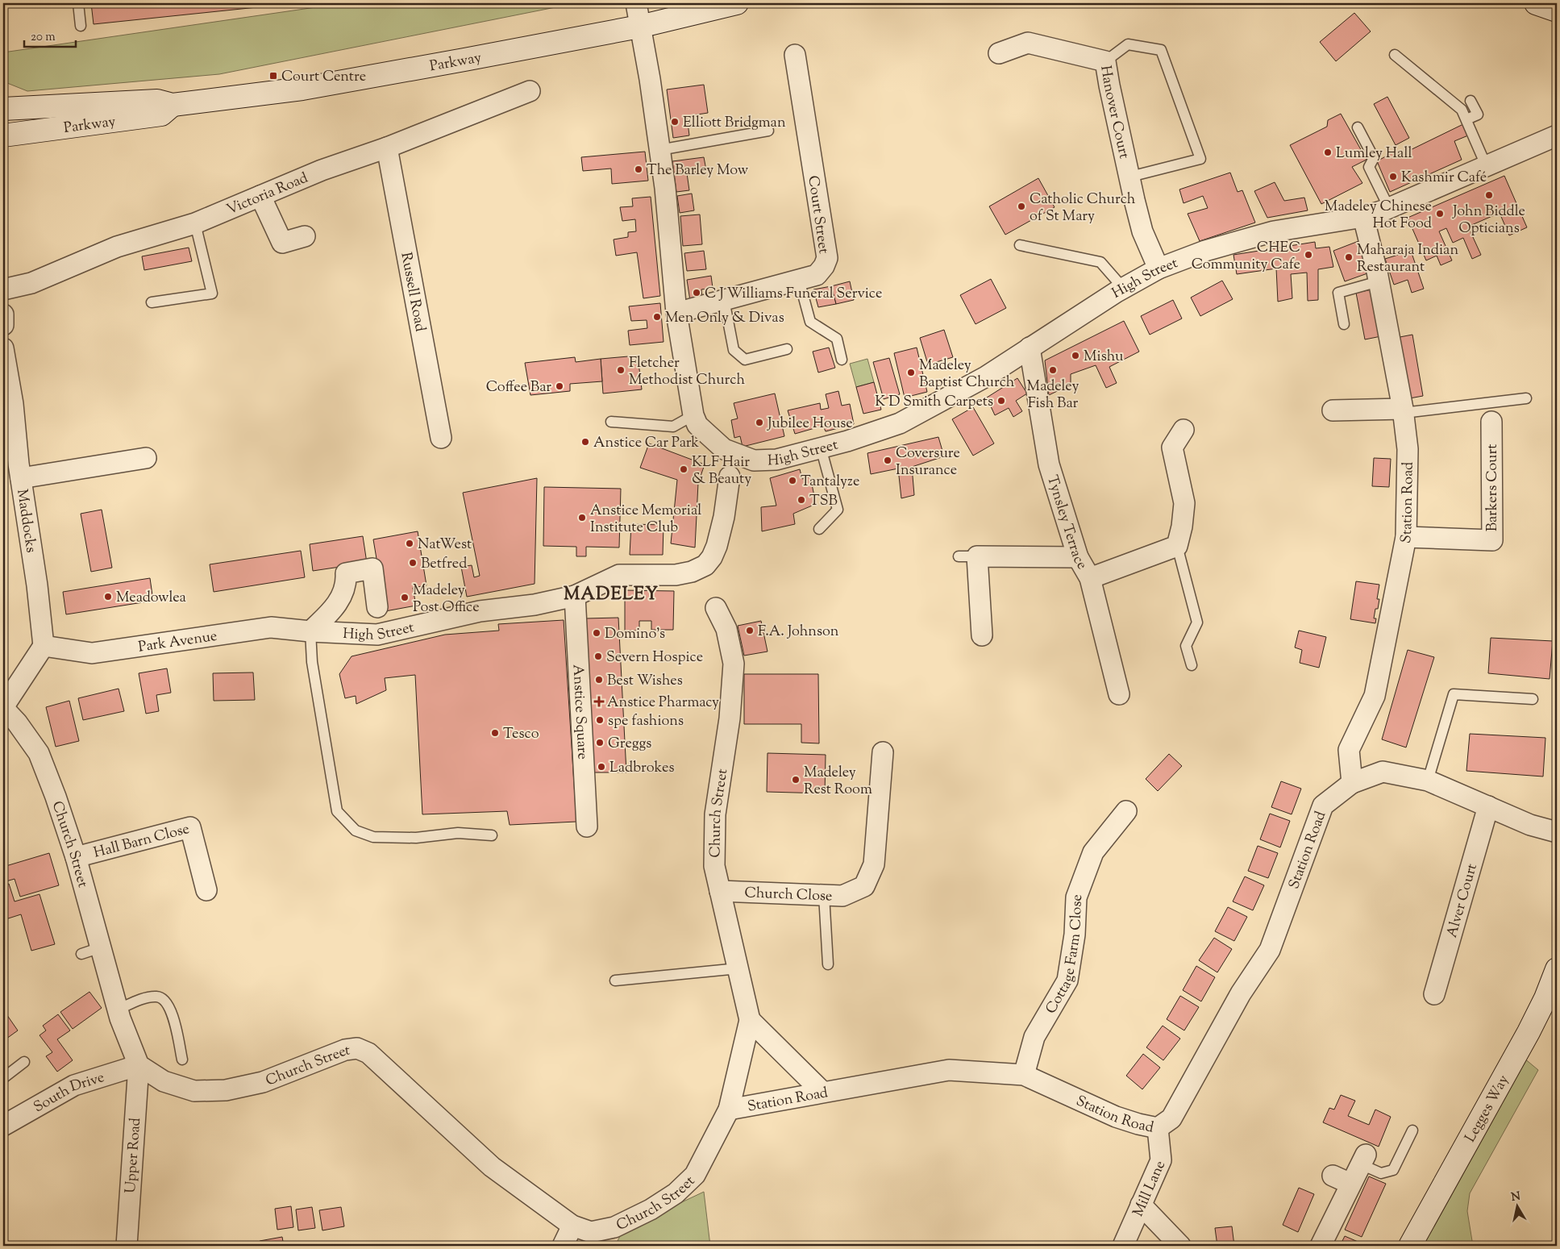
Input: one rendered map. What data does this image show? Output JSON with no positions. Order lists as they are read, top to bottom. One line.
{"streets":{"street":["Parkway","Hanover Court","Victoria Road","Court Street","High Street","Russell Road","Barkers Court","Station Road","Maddocks","Tynsley Terrace","Park Avenue","Anstice Square","Church Street","Hall Barn Close","Church Close","Alver Court","Cottage Farm Close","South Drive","Legges Way","Upper Road","Mill Lane"]},"crossings":[["Hanover Court","High Street"],["Victoria Road","Russell Road"],["High Street","Station Road"],["High Street","Tynsley Terrace"],["High Street","Park Avenue"],["High Street","Anstice Square"],["Barkers Court","Station Road"],["Station Road","Church Street"],["Station Road","Alver Court"],["Station Road","Cottage Farm Close"],["Station Road","Mill Lane"],["Maddocks","Park Avenue"],["Church Street","Hall Barn Close"],["Church Street","Church Close"],["Church Street","South Drive"],["Church Street","Upper Road"],["South Drive","Upper Road"]],"districts":["MADELEY"],"places":{"transit":["Court Centre"],"other":["Elliott Bridgman","Lumley Hall","The Barley Mow","Kashmir Café","John Biddle Opticians","Catholic Church of St Mary","Madeley Chinese Hot Food","CHEC Community Cafe","Maharaja Indian Restaurant","C J Williams Funeral Service","Men Only & Divas","Mishu","Fletcher Methodist Church","Madeley Fish Bar","Madeley Baptist Church","Coffee Bar","K D Smith Carpets","Jubilee House","Anstice Car Park","Coversure Insurance","KLF Hair & Beauty","Tantalyze","TSB","Anstice Memorial Institute Club","NatWest","Betfred","Meadowlea","Madeley Post Office","F.A. Johnson","Domino's","Severn Hospice","Best Wishes","spe fashions","Tesco","Greggs","Ladbrokes","Madeley Rest Room"],"health":["Anstice Pharmacy"]},"scale_bar":"20 m","north":"top"}
